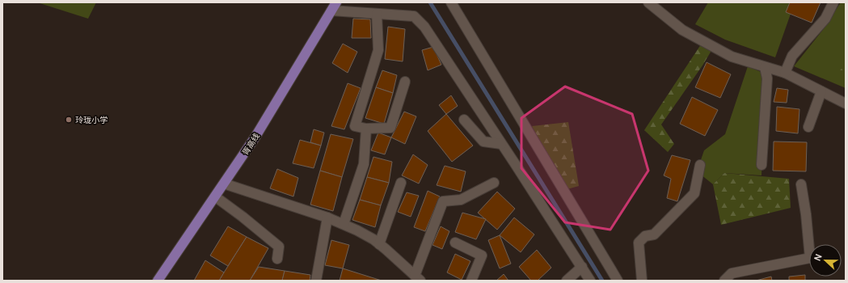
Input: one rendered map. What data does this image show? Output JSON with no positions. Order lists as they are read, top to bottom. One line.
{"streets":{"main road":["胥高线"]},"places":["玲珑小学"],"north":"left"}
